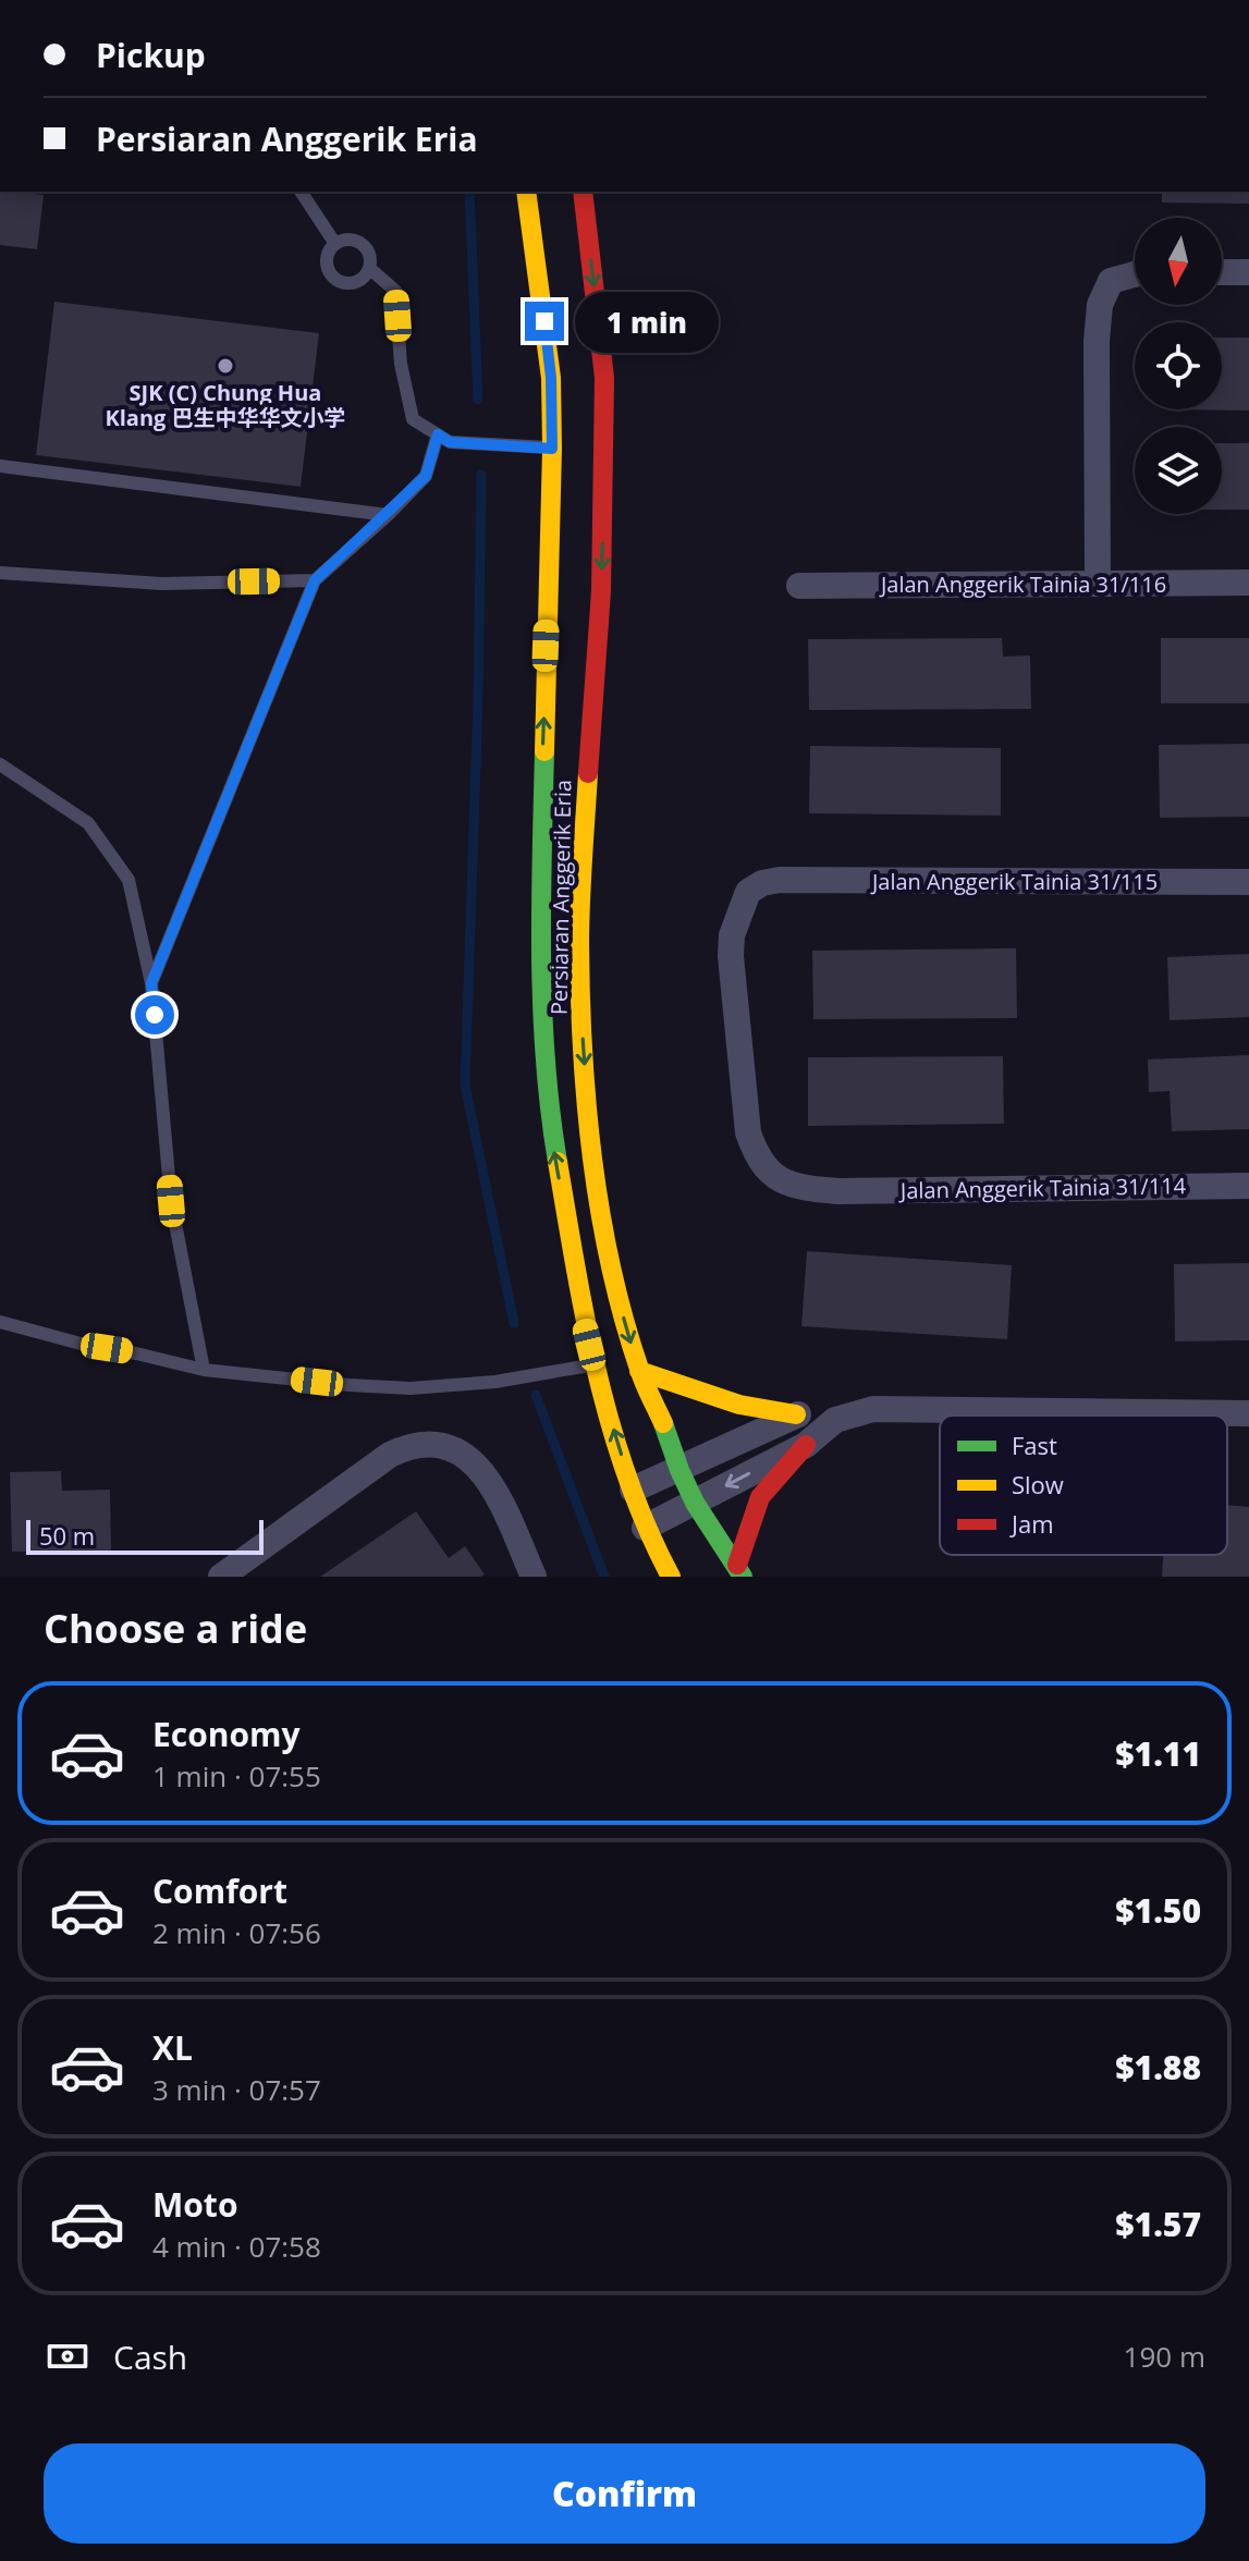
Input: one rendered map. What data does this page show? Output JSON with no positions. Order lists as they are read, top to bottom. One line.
{"streets":{"main road":["Persiaran Anggerik Eria"],"street":["Jalan Anggerik Tainia 31/116","Jalan Anggerik Tainia 31/115","Jalan Anggerik Tainia 31/114"]},"crossings":[["Jalan Anggerik Tainia 31/115","Jalan Anggerik Tainia 31/114"]],"places":["SJK (C) Chung Hua Klang 巴生中华华文小学"],"legend":["Fast","Slow","Jam"],"scale_bar":"50 m","north":"bottom","page":{"banner":["Pickup","Persiaran Anggerik Eria"],"bubble":"1 min","scale":"50 m","heading":"Choose a ride","list":[{"name":"Economy","note":"1 min · 07:55","value":"$1.11"},{"name":"Comfort","note":"2 min · 07:56","value":"$1.50"},{"name":"XL","note":"3 min · 07:57","value":"$1.88"},{"name":"Moto","note":"4 min · 07:58","value":"$1.57"}],"pay":["Cash","190 m"],"buttons":"Confirm"}}
